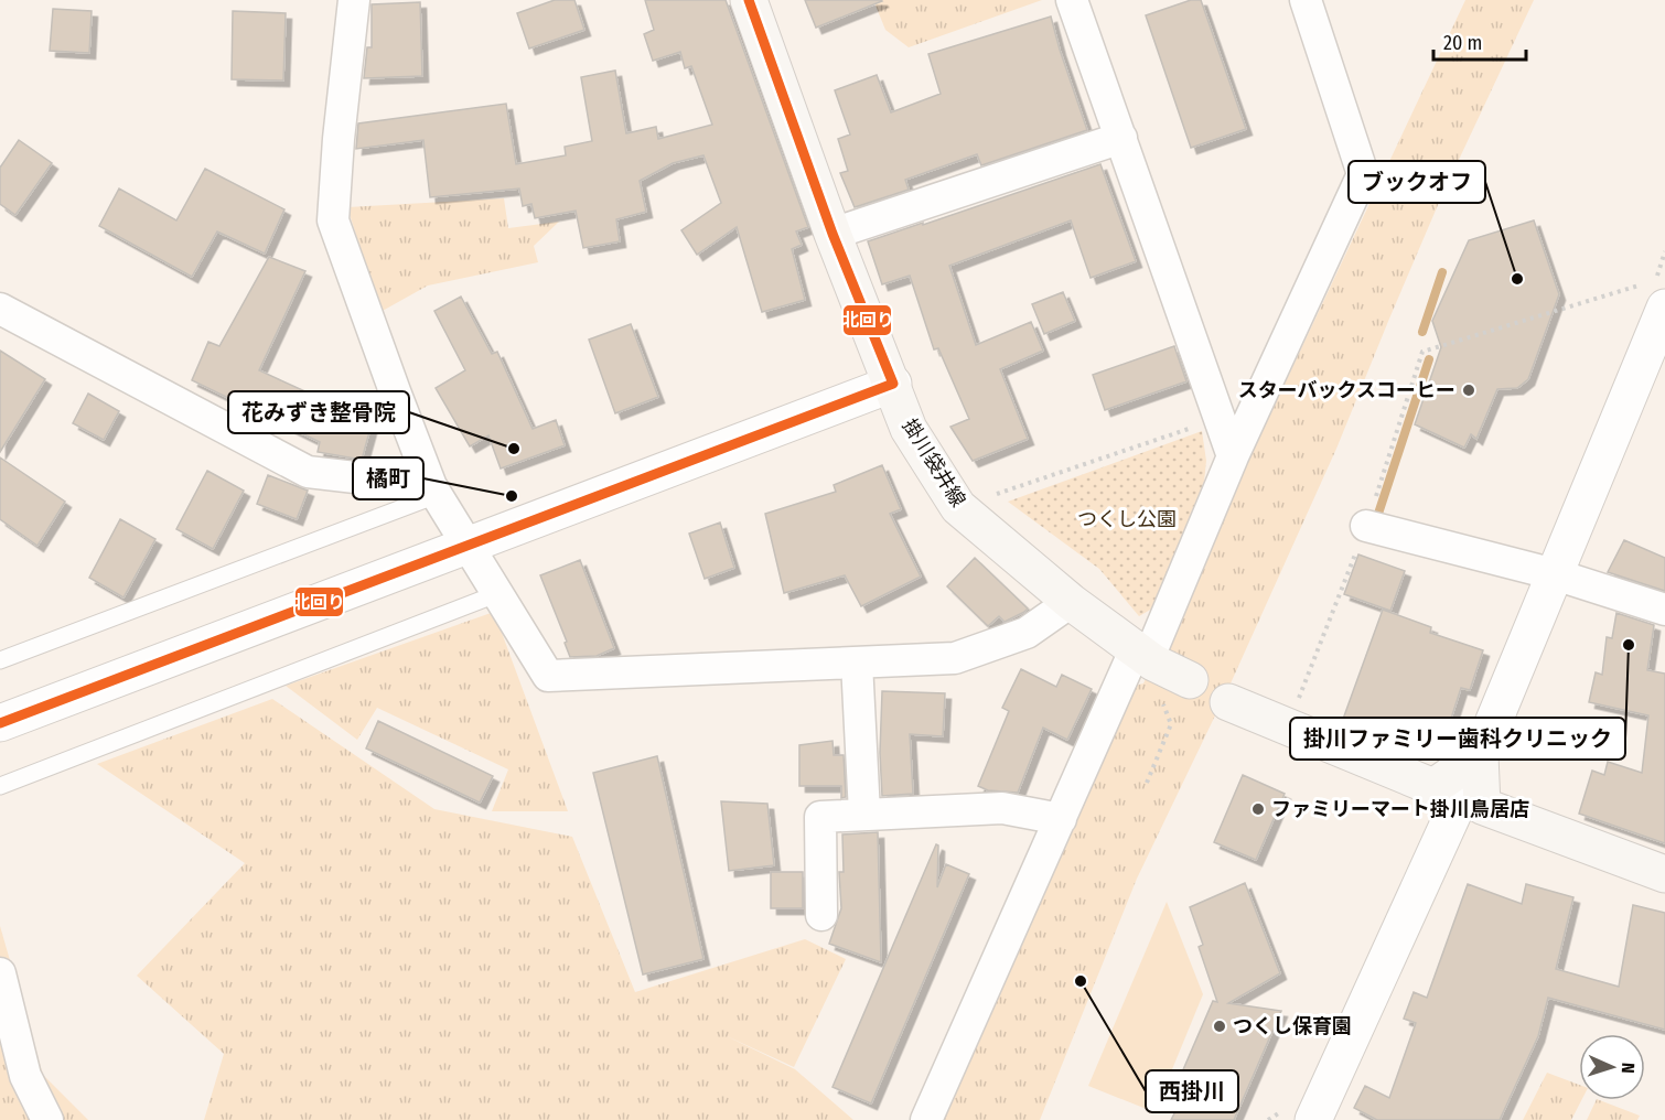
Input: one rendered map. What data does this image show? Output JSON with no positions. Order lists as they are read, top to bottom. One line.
{"streets":{"main road":["掛川袋井線"]},"parks":["つくし公園"],"places":["ブックオフ","スターバックスコーヒー","花みずき整骨院","橘町","掛川ファミリー歯科クリニック","ファミリーマート掛川鳥居店","西掛川","つくし保育園"],"lines":["transit line 北回り"],"scale_bar":"20 m","north":"right"}
